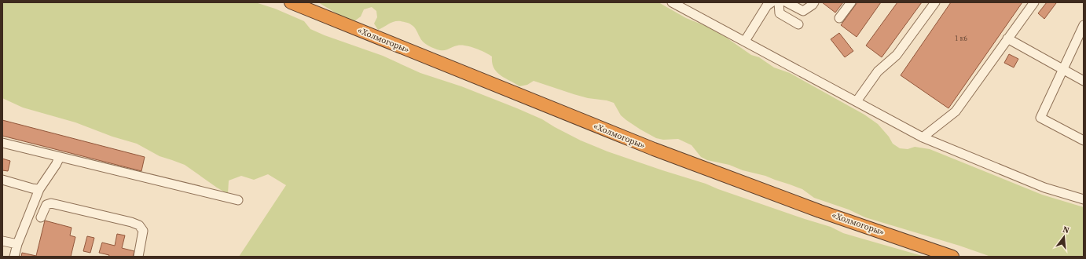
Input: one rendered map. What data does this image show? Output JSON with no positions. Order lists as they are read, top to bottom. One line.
{"streets":{"highway":["«Холмогоры»"]},"house_numbers":["1 к6"],"north":"top"}
